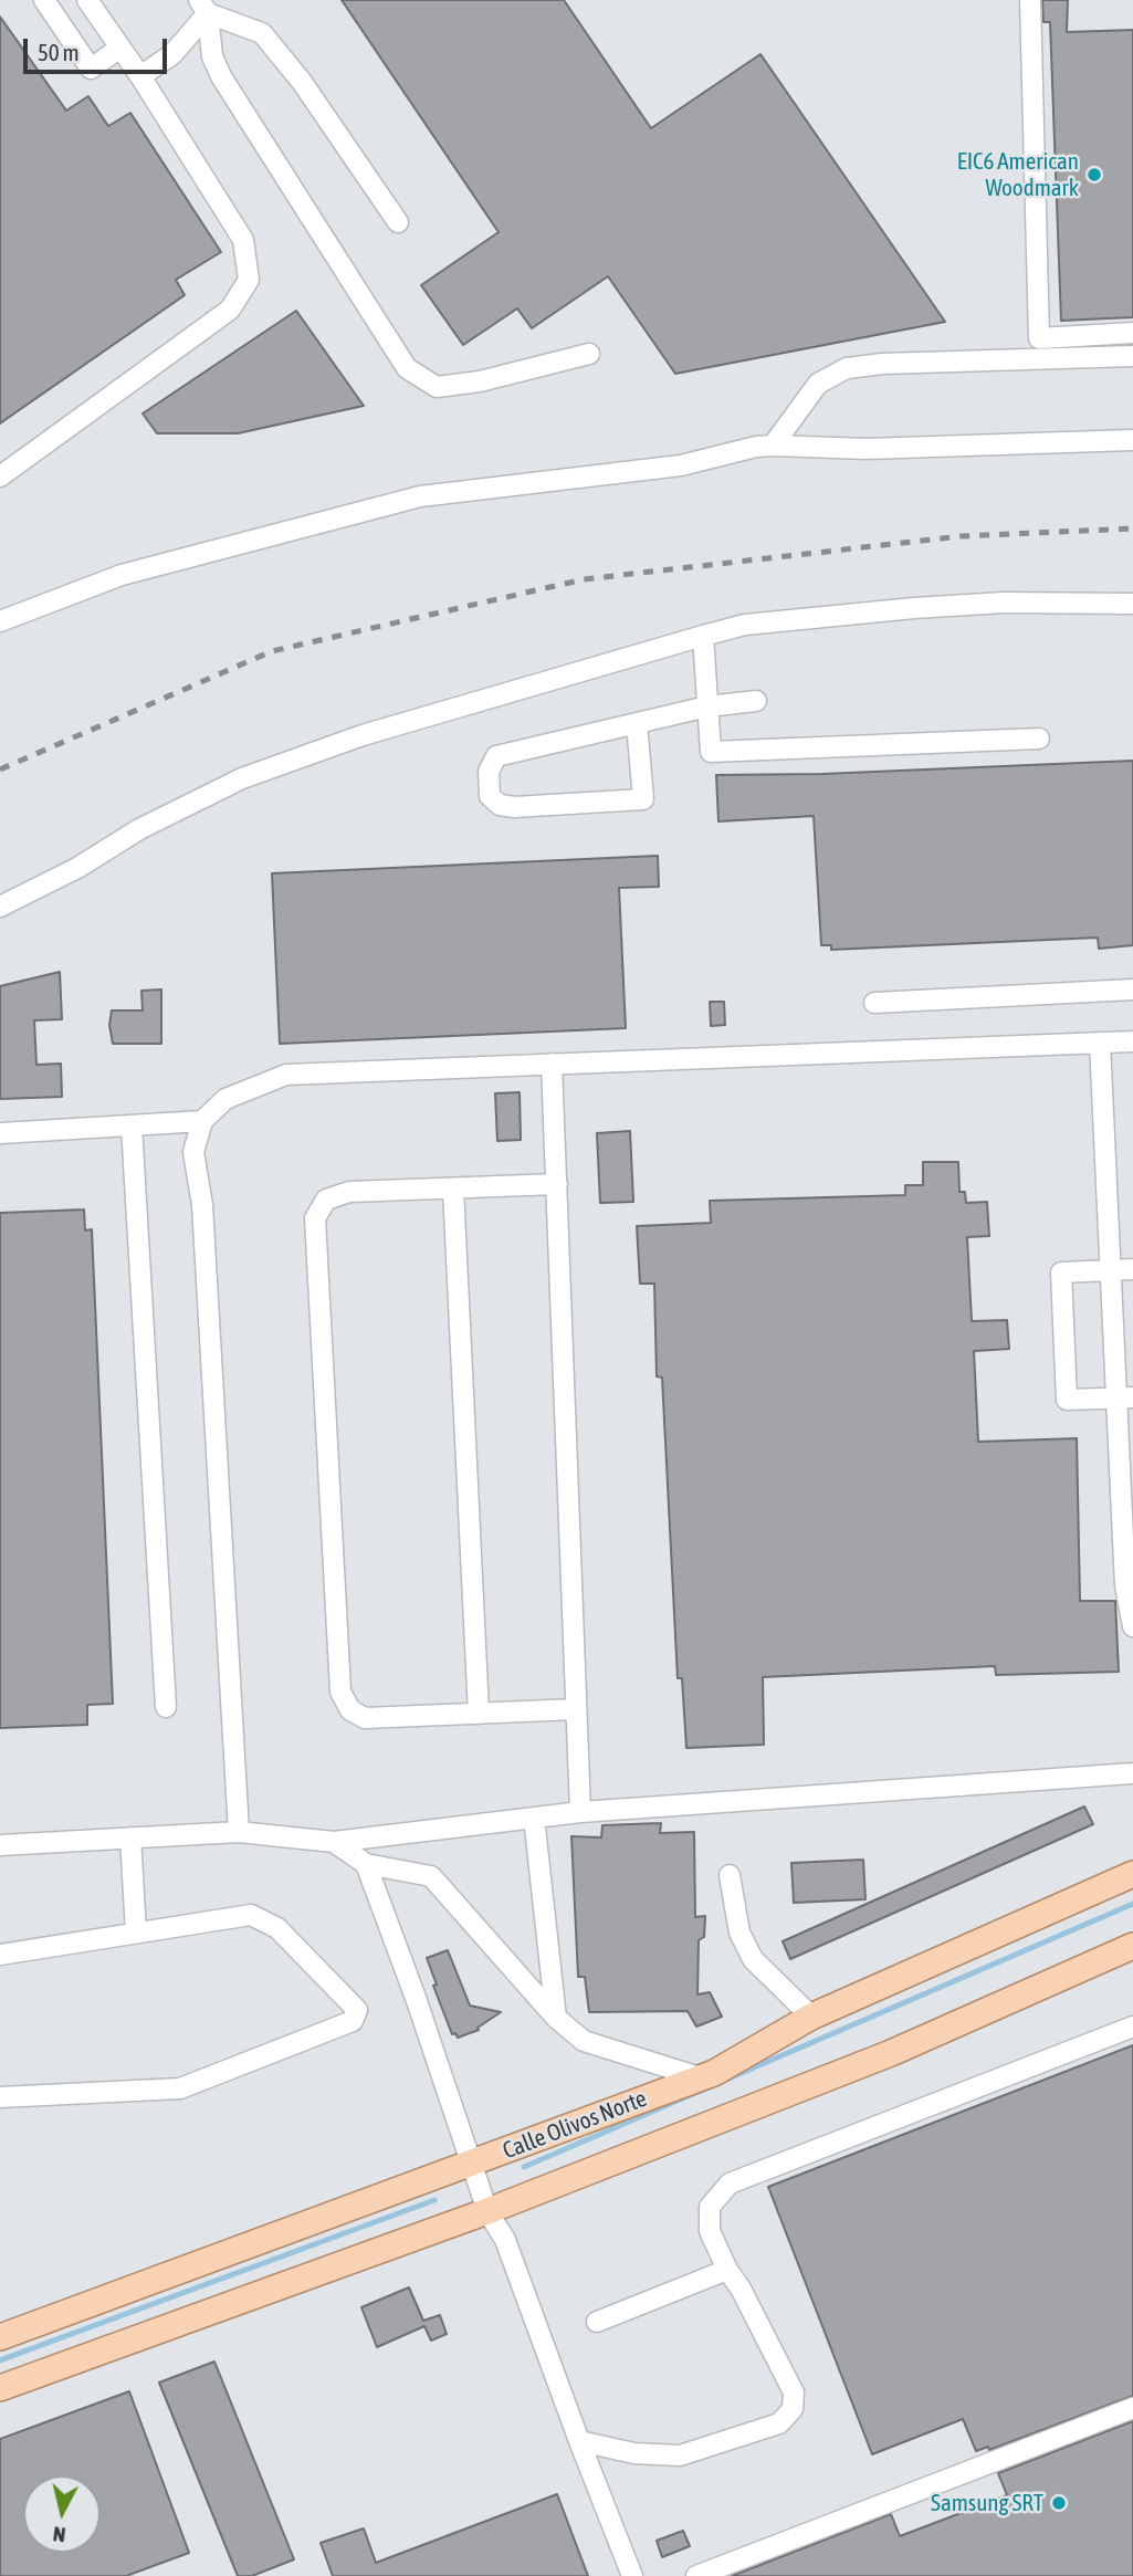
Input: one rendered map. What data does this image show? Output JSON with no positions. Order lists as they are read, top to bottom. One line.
{"streets":{"main road":["Calle Olivos Norte"]},"places":["EIC6 American Woodmark","Samsung SRT"],"scale_bar":"50 m","north":"bottom"}
